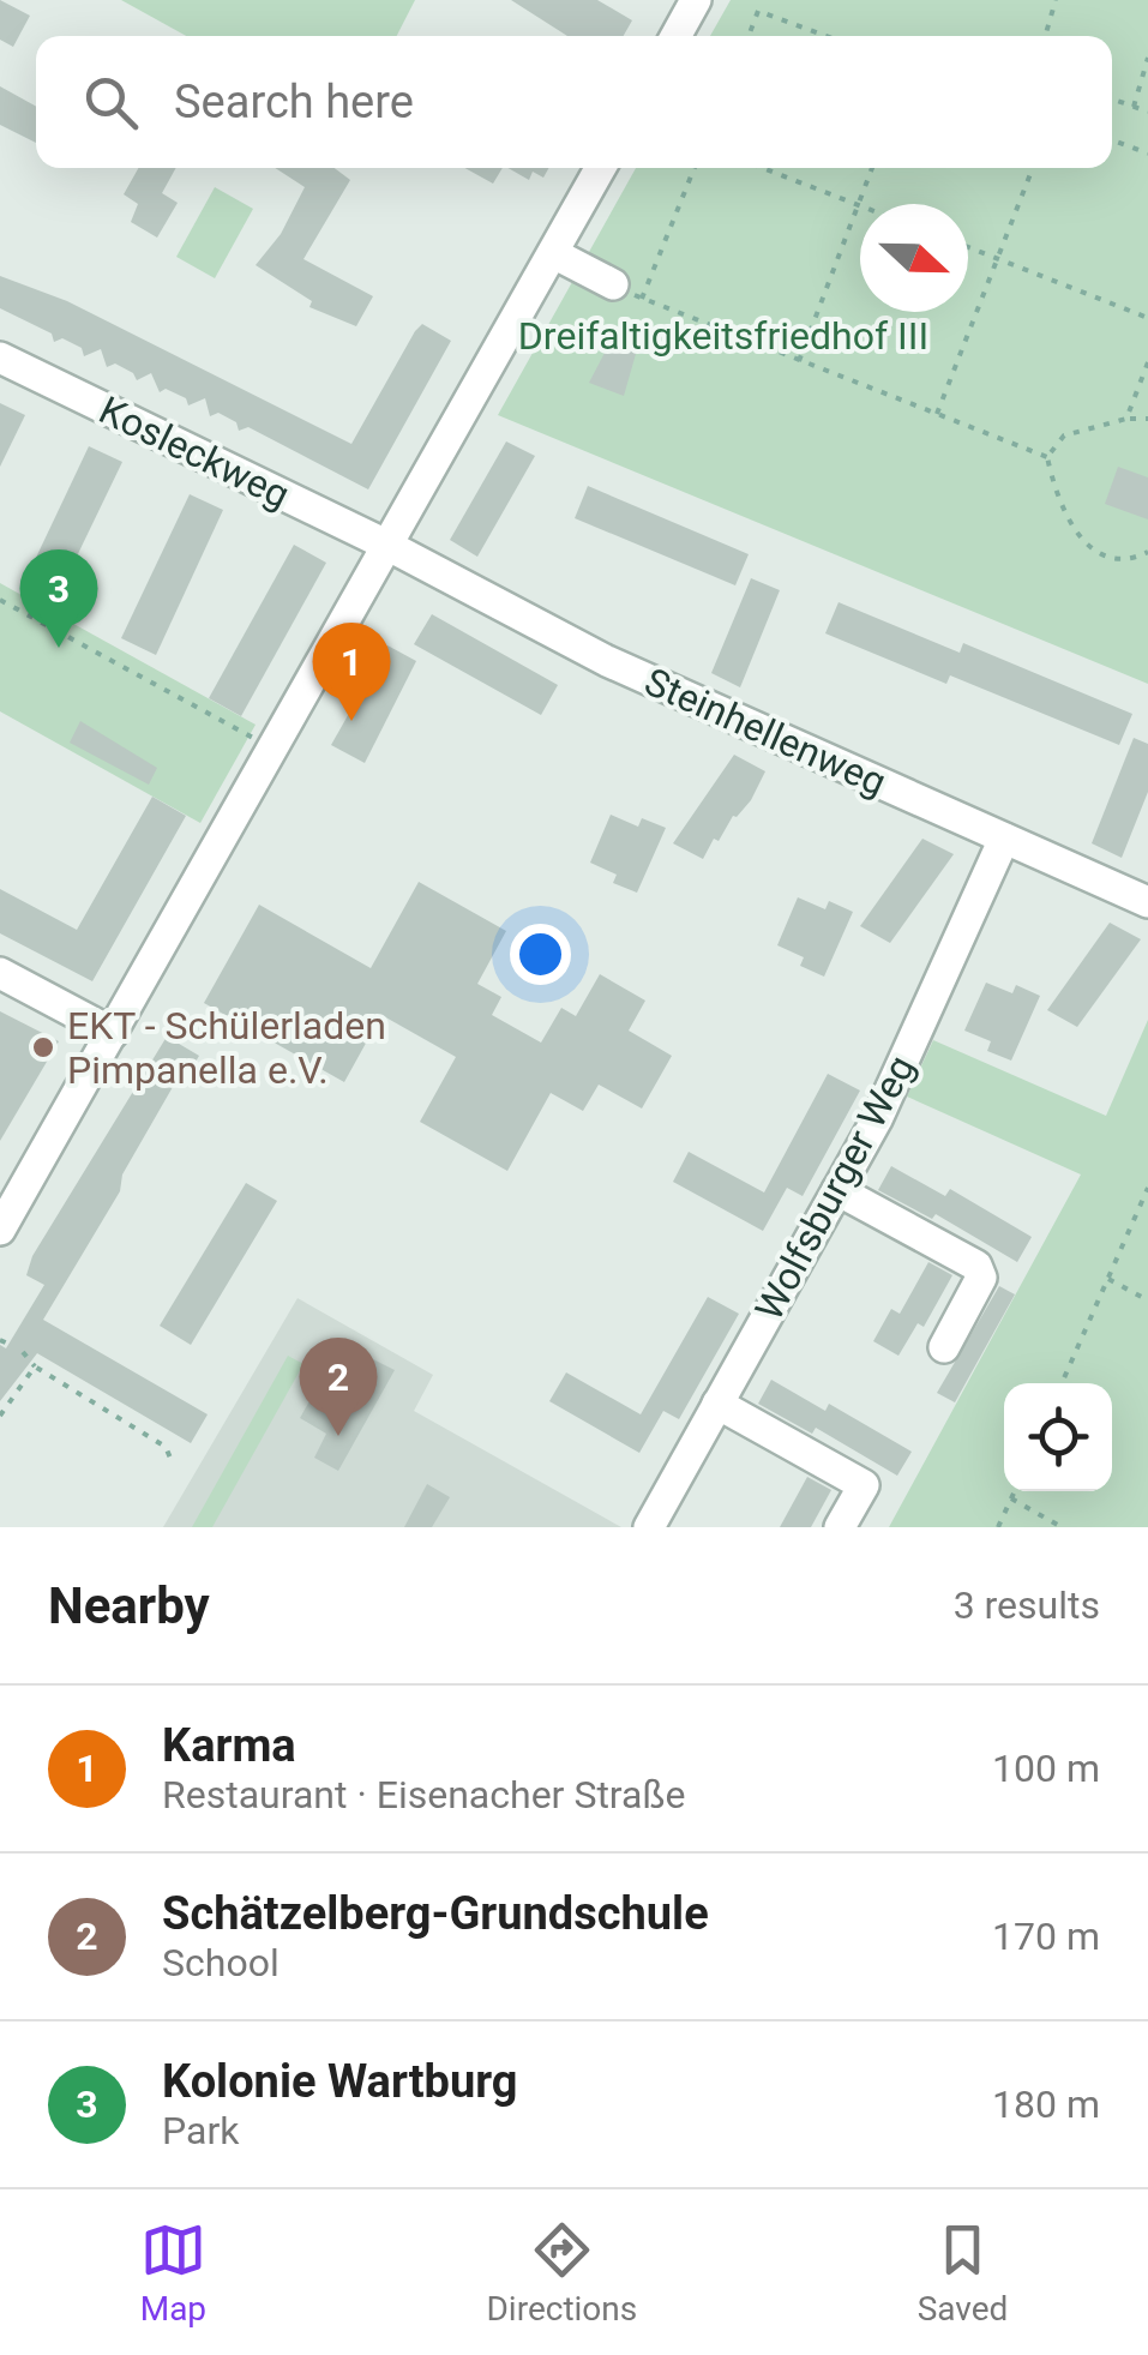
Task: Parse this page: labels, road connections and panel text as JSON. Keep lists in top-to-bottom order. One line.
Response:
{"streets":{"street":["Kosleckweg","Steinhellenweg","Wolfsburger Weg"]},"crossings":[["Kosleckweg","Steinhellenweg"],["Steinhellenweg","Wolfsburger Weg"]],"parks":["Dreifaltigkeitsfriedhof III"],"places":["EKT - Schülerladen Pimpanella e.V."],"north":"right","page":{"search":"Search here","pins":["3","1","2"],"heading":["Nearby","3 results"],"list":[{"mark":"1","name":"Karma","note":"Restaurant · Eisenacher Straße","value":"100 m"},{"mark":"2","name":"Schätzelberg-Grundschule","note":"School","value":"170 m"},{"mark":"3","name":"Kolonie Wartburg","note":"Park","value":"180 m"}],"nav":["Map","Directions","Saved"]}}
